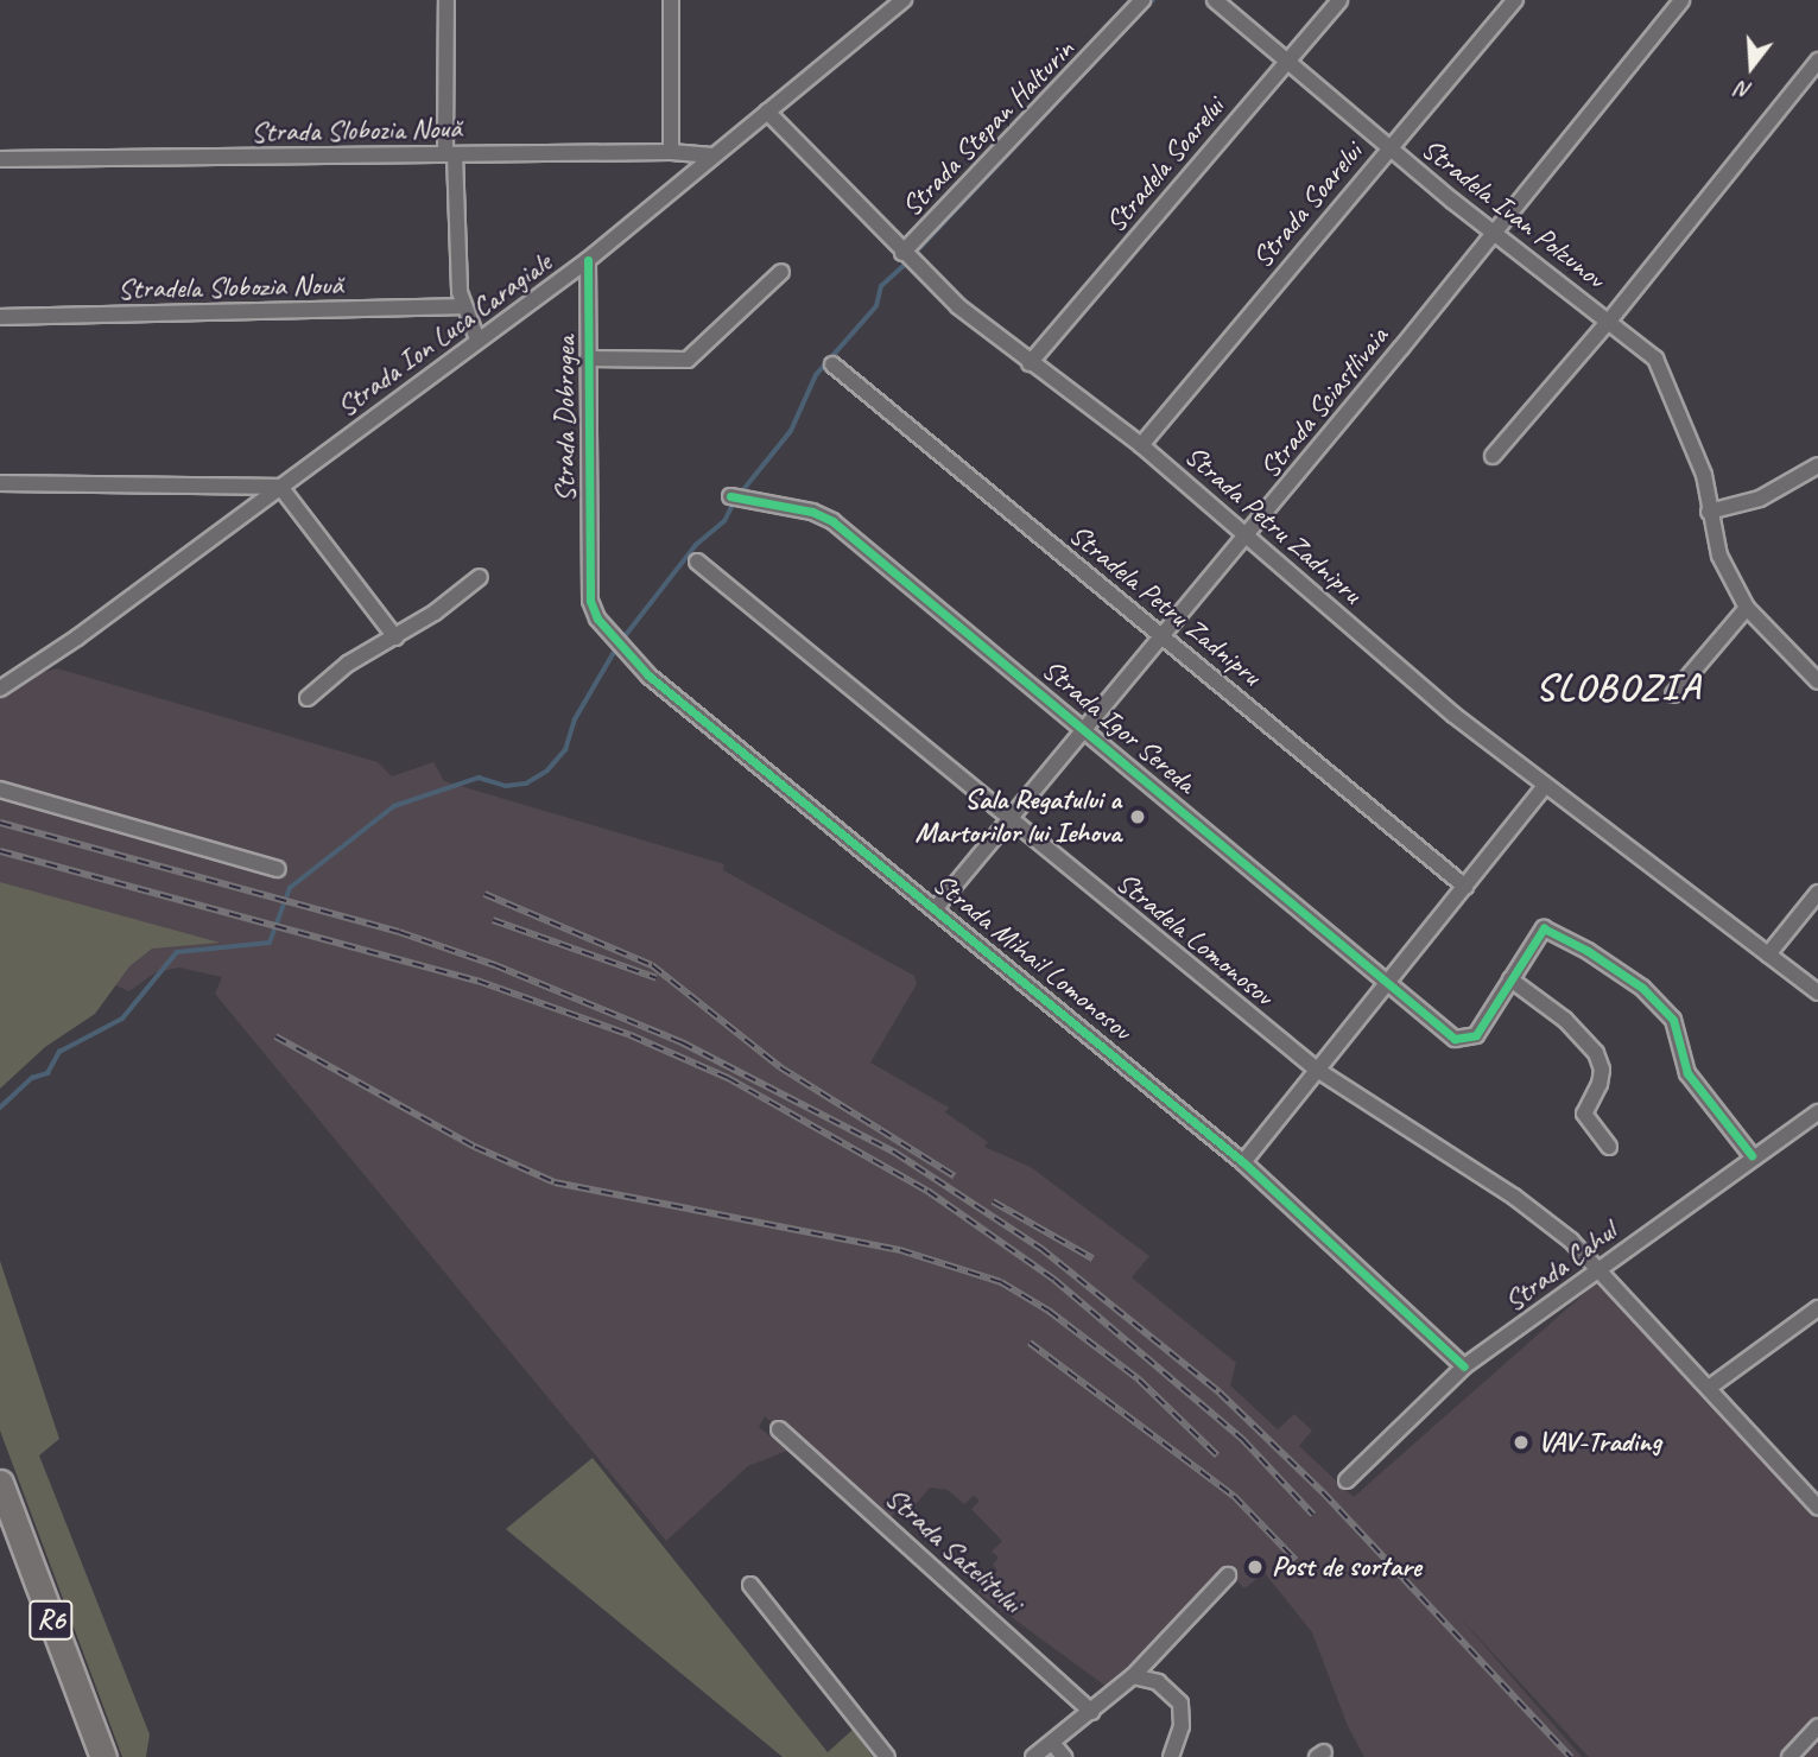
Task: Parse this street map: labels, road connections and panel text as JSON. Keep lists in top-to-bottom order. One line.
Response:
{"streets":{"highway":["R6"],"street":["Strada Stepan Halturin","Strada Slobozia Nouă","Stradela Soarelui","Strada Soarelui","Stradela Ivan Polzunov","Stradela Slobozia Nouă","Strada Ion Luca Caragiale","Strada Sciastlivaia","Strada Dobrogea","Strada Petru Zadnipru","Stradela Petru Zadnipru","Strada Igor Sereda","Stradela Lomonosov","Strada Mihail Lomonosov","Strada Cahul","Strada Satelitului"]},"crossings":[["Strada Stepan Halturin","Strada Petru Zadnipru"],["Strada Slobozia Nouă","Strada Ion Luca Caragiale"],["Stradela Soarelui","Stradela Ivan Polzunov"],["Stradela Soarelui","Strada Petru Zadnipru"],["Strada Soarelui","Stradela Ivan Polzunov"],["Strada Soarelui","Strada Petru Zadnipru"],["Stradela Ivan Polzunov","Strada Sciastlivaia"],["Strada Ion Luca Caragiale","Strada Dobrogea"],["Strada Ion Luca Caragiale","Strada Petru Zadnipru"],["Strada Sciastlivaia","Strada Petru Zadnipru"],["Strada Sciastlivaia","Stradela Petru Zadnipru"],["Strada Sciastlivaia","Strada Igor Sereda"],["Strada Sciastlivaia","Stradela Lomonosov"],["Strada Sciastlivaia","Strada Mihail Lomonosov"],["Strada Dobrogea","Strada Mihail Lomonosov"],["Stradela Lomonosov","Strada Cahul"],["Strada Mihail Lomonosov","Strada Cahul"]],"districts":["SLOBOZIA"],"places":["Sala Regatului a Martorilor lui Iehova","VAV-Trading","Post de sortare"],"north":"bottom"}
